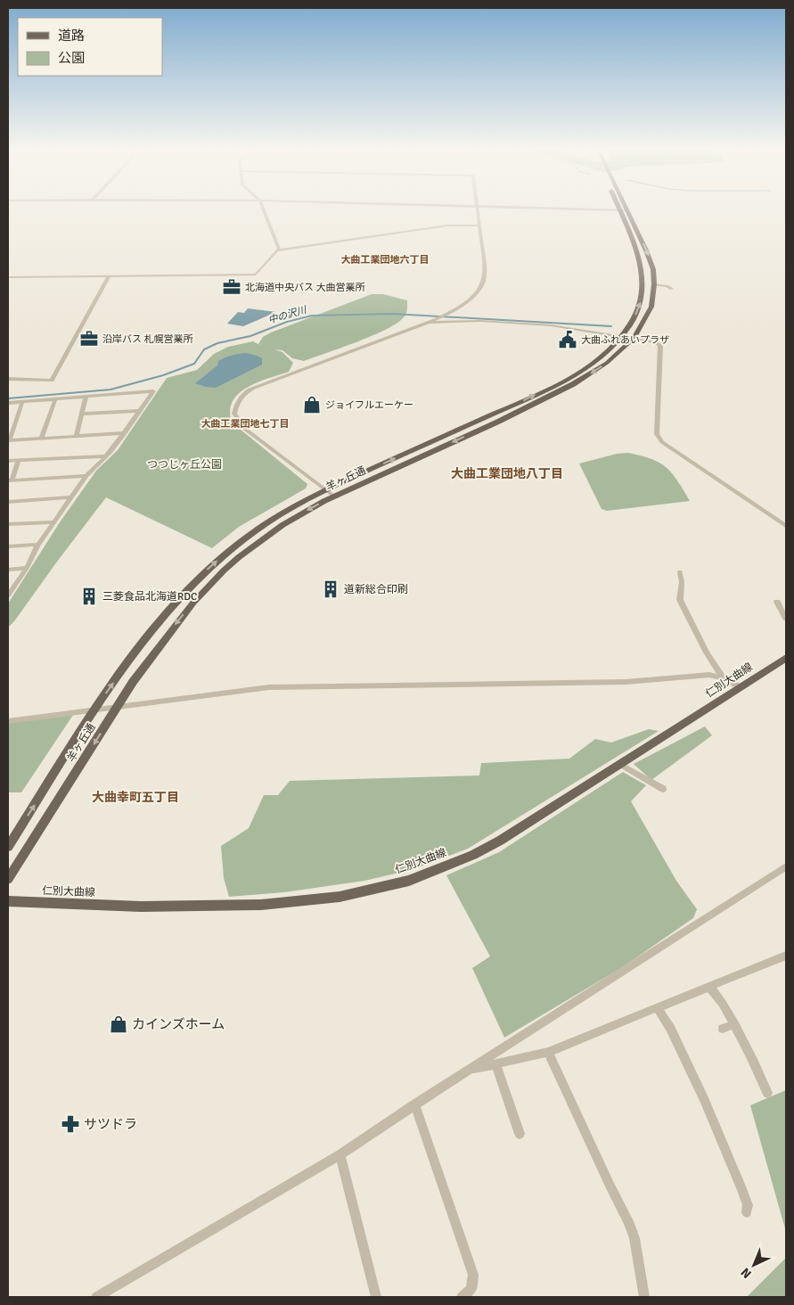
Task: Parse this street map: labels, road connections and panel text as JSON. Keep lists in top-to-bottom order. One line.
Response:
{"streets":{"main road":["羊ヶ丘通","仁別大曲線"]},"districts":["大曲工業団地六丁目","大曲工業団地七丁目","大曲工業団地八丁目","大曲幸町五丁目"],"water":["中の沢川"],"parks":["つつじヶ丘公園"],"places":{"office":["北海道中央バス 大曲営業所","沿岸バス 札幌営業所"],"public building":["大曲ふれあいプラザ"],"shop":["ジョイフルエーケー","カインズホーム"],"building":["道新総合印刷","三菱食品北海道RDC"],"pharmacy":["サツドラ"]},"legend":["道路","公園"],"north":"bottom left"}
